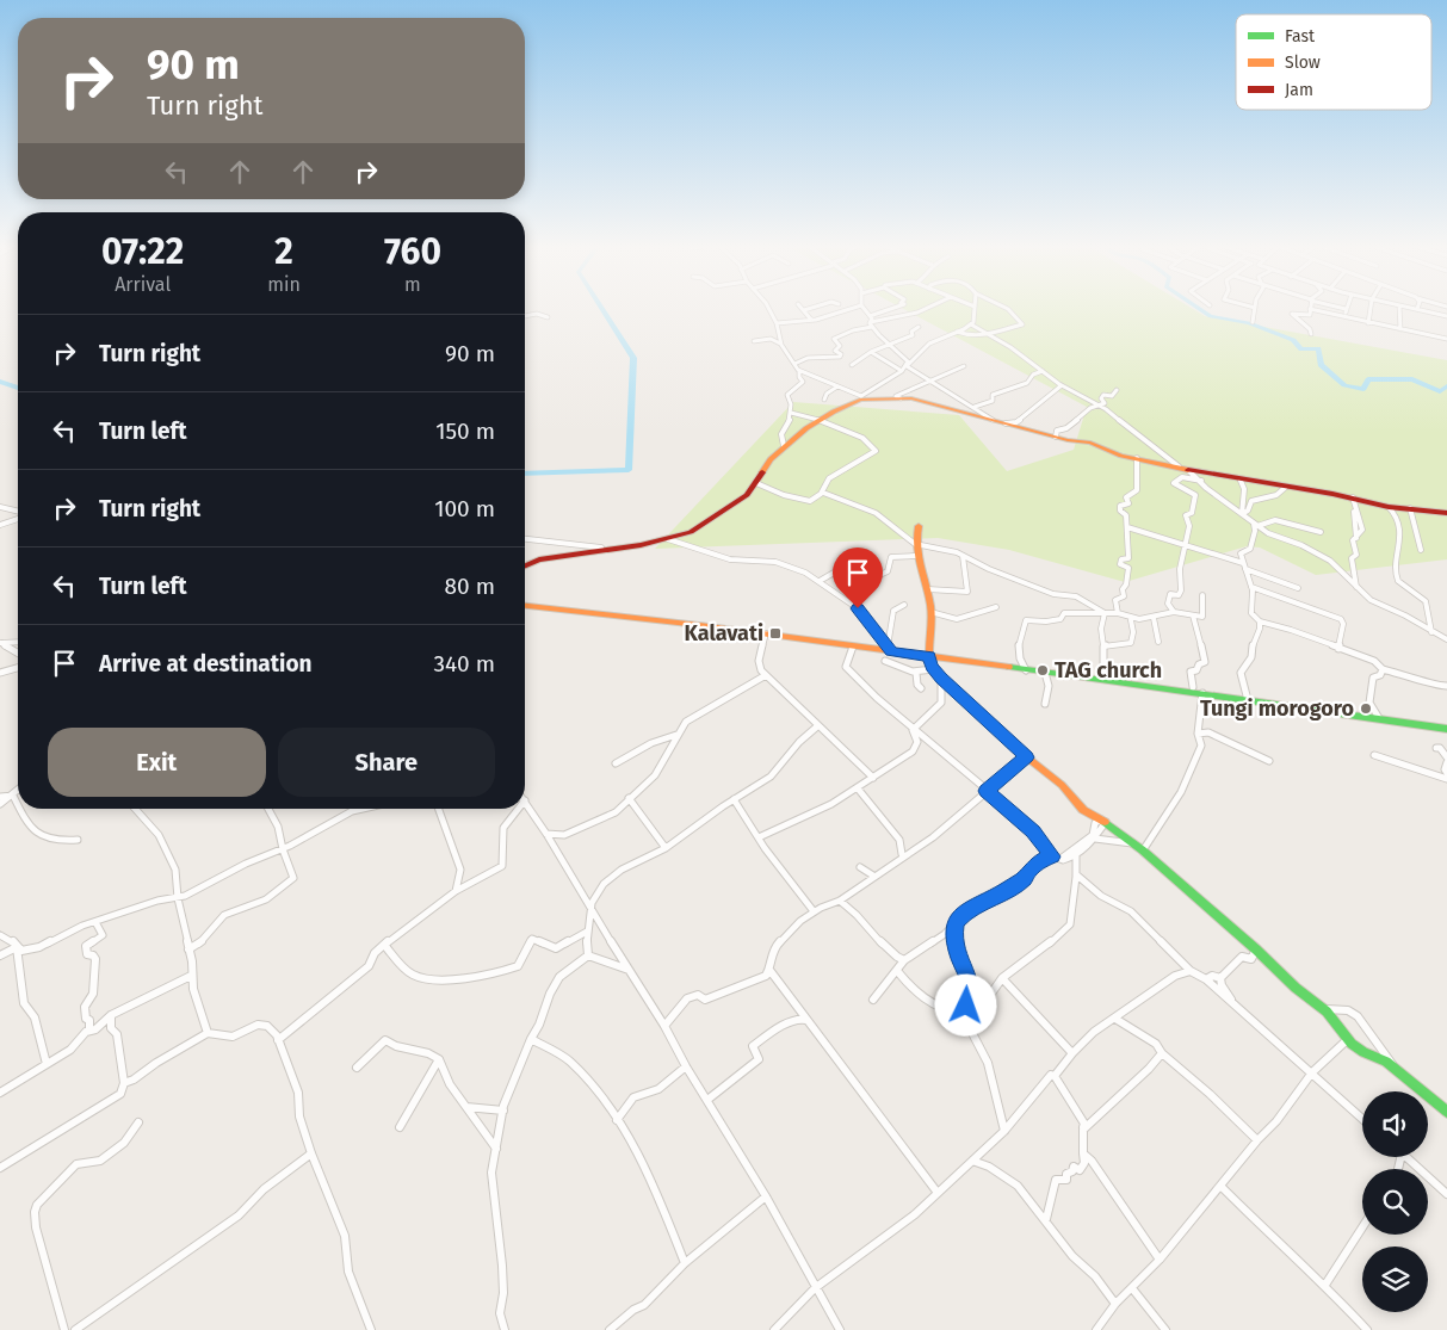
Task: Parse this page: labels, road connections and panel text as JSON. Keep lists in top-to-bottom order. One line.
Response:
{"places":{"transit":["Kalavati"],"other":["TAG church","Tungi morogoro"]},"legend":["Fast","Slow","Jam"],"page":{"turn":["90 m","Turn right"],"eta":["07:22","Arrival","2","min","760","m"],"list":[{"name":"Turn right","value":"90 m"},{"name":"Turn left","value":"150 m"},{"name":"Turn right","value":"100 m"},{"name":"Turn left","value":"80 m"},{"name":"Arrive at destination","value":"340 m"}],"buttons":["Exit","Share"]}}
